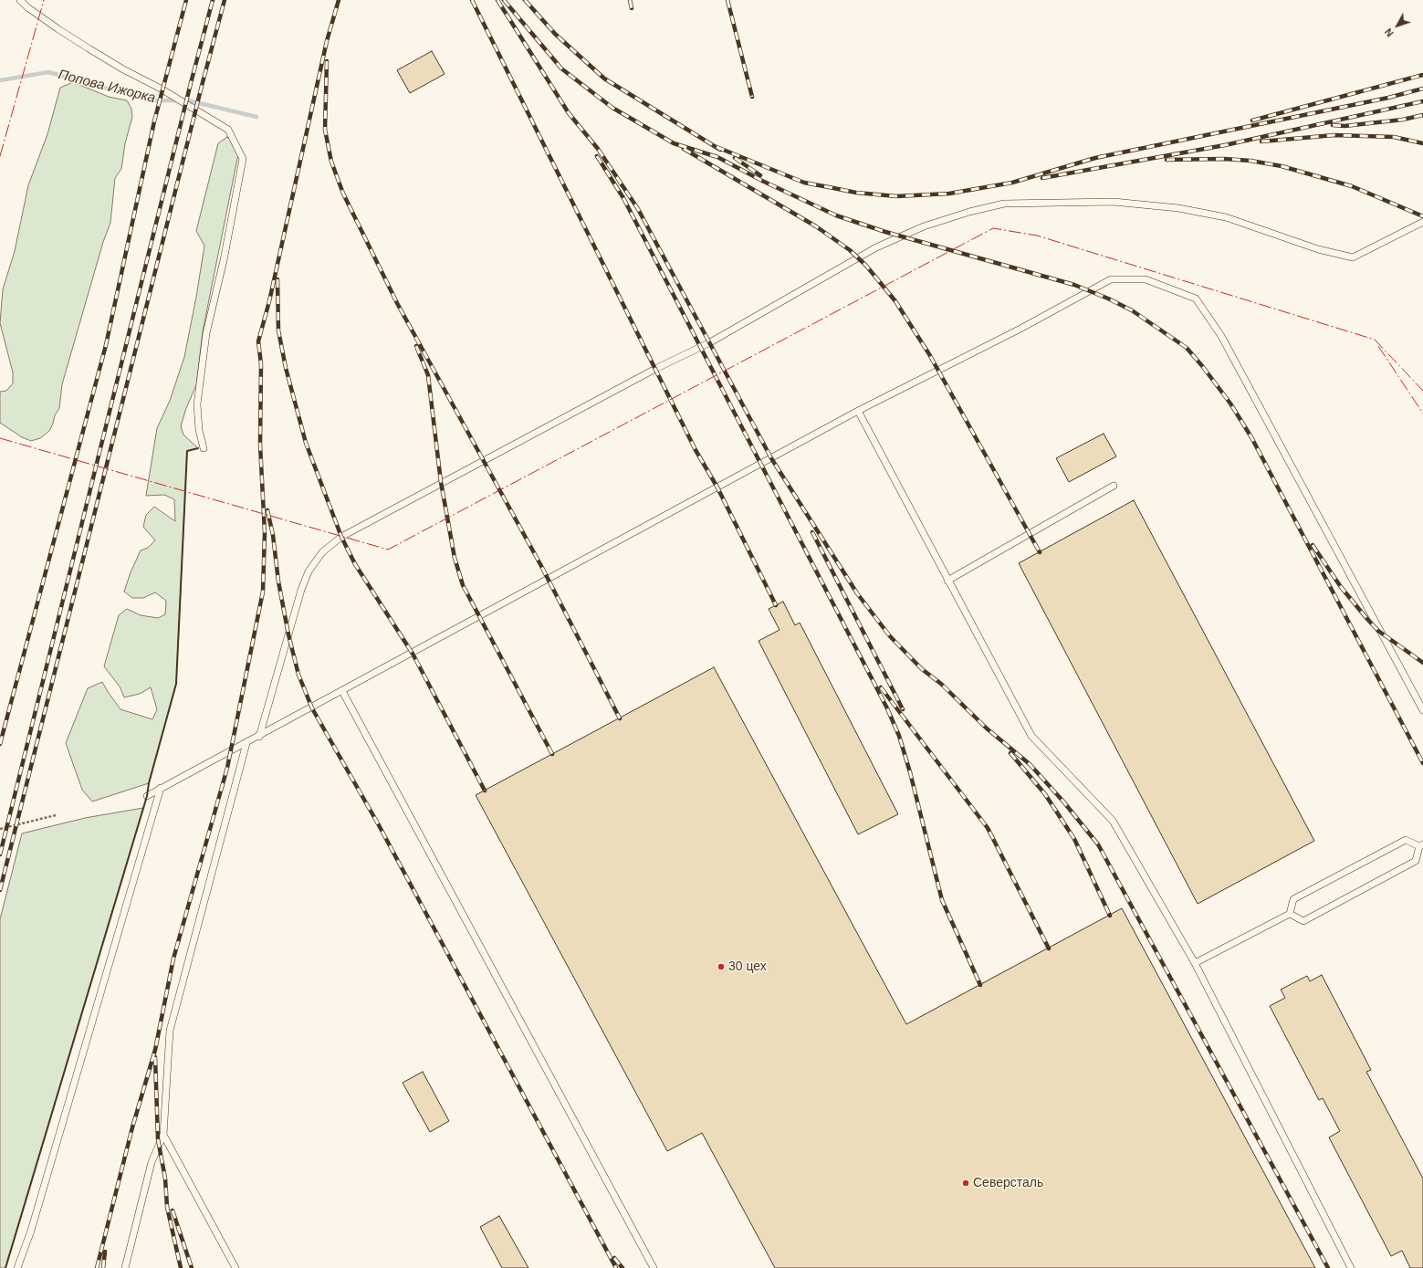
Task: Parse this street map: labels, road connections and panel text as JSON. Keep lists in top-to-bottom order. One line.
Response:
{"water":["Попова Ижорка"],"places":["30 цех","Северсталь"],"north":"bottom left"}
